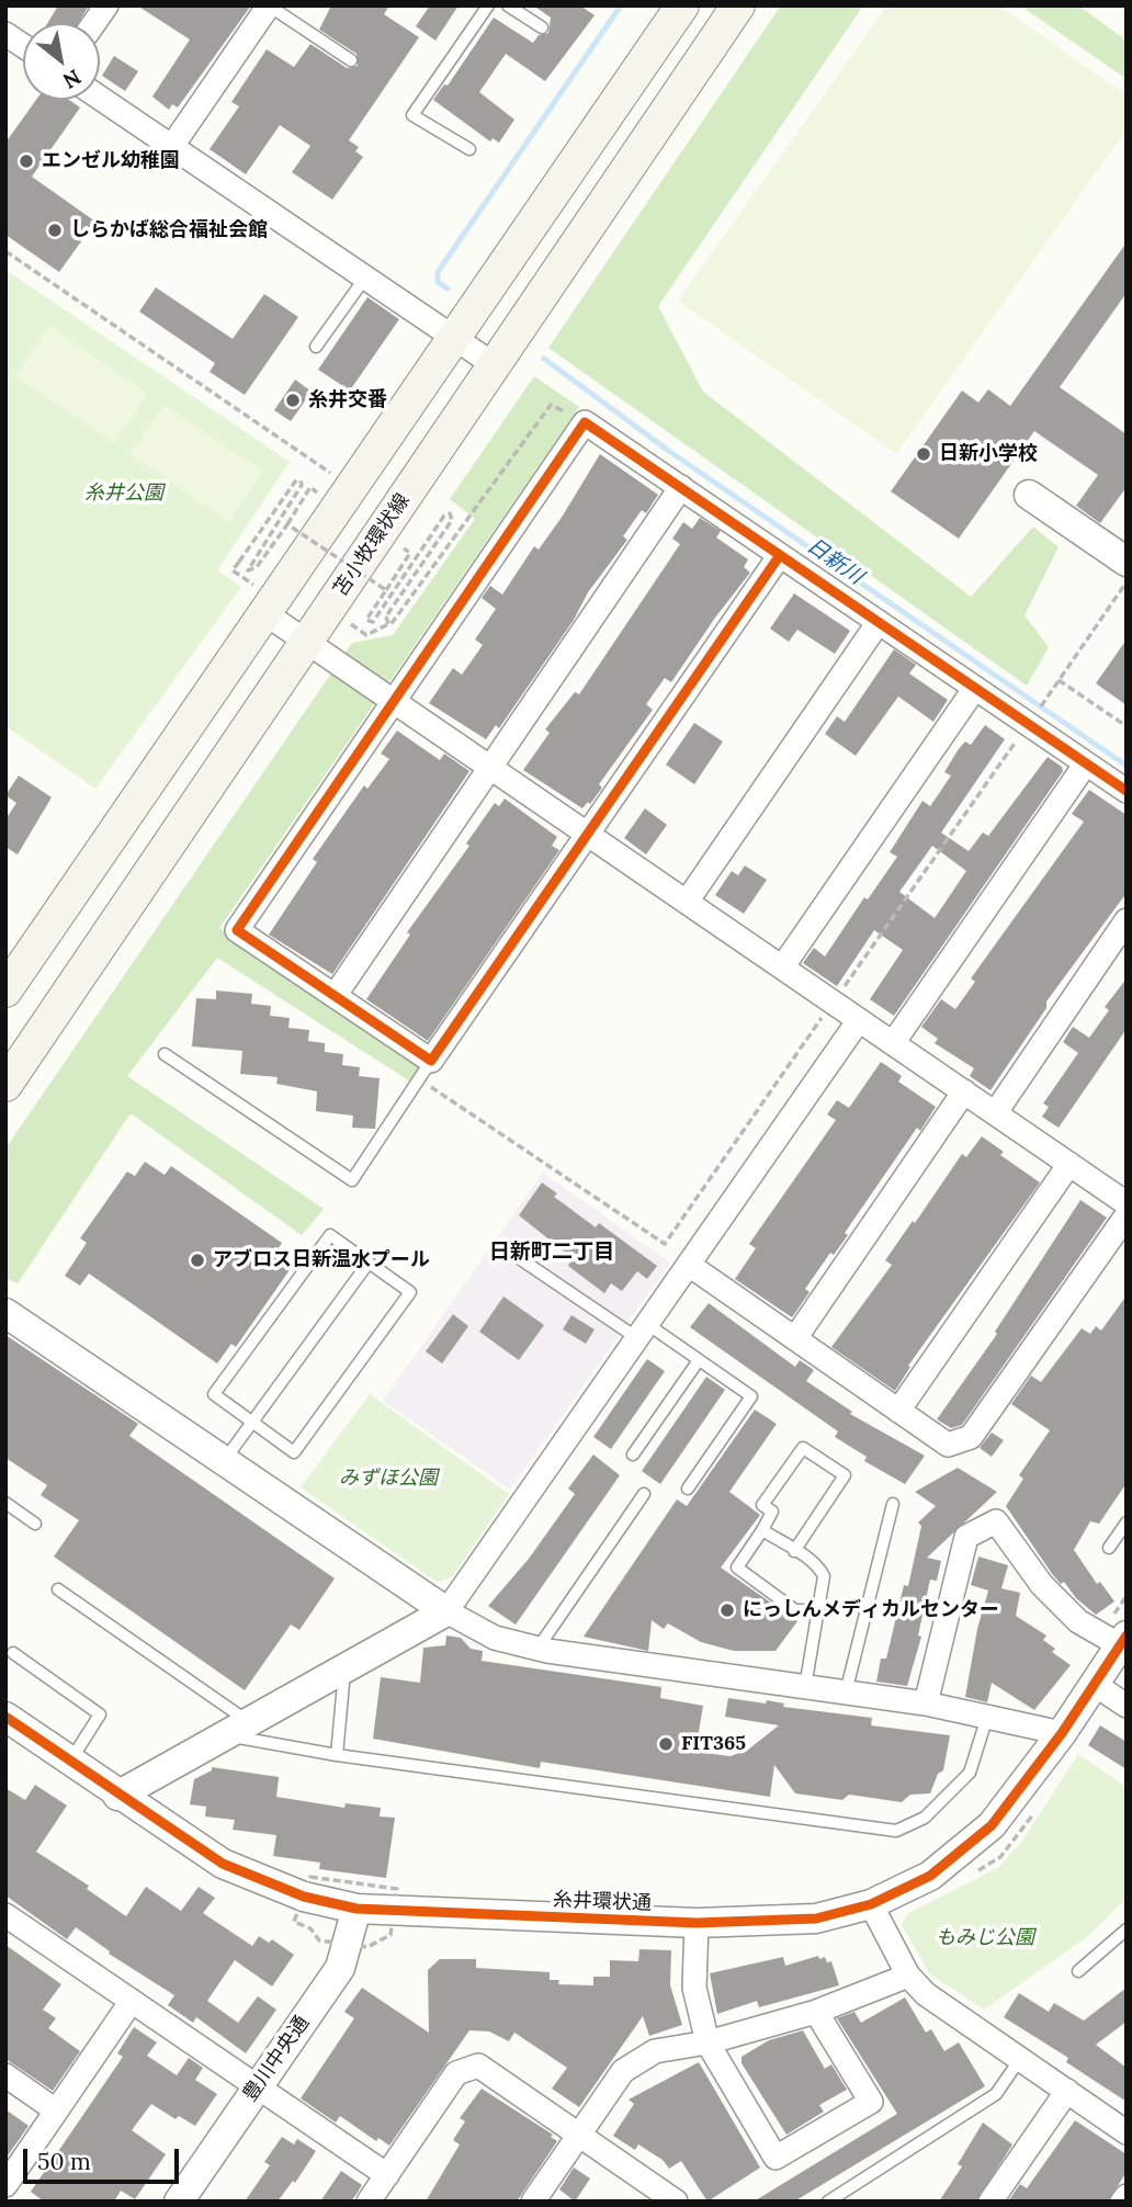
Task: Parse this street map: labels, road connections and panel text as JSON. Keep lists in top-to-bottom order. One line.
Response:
{"streets":{"main road":["苫小牧環状線"],"street":["糸井環状通","豊川中央通"]},"crossings":[["糸井環状通","豊川中央通"]],"districts":["日新町二丁目"],"water":["日新川"],"parks":["糸井公園","みずほ公園","もみじ公園"],"places":["エンゼル幼稚園","しらかば総合福祉会館","糸井交番","日新小学校","アブロス日新温水プール","にっしんメディカルセンター","FIT365"],"scale_bar":"50 m","north":"bottom right"}
